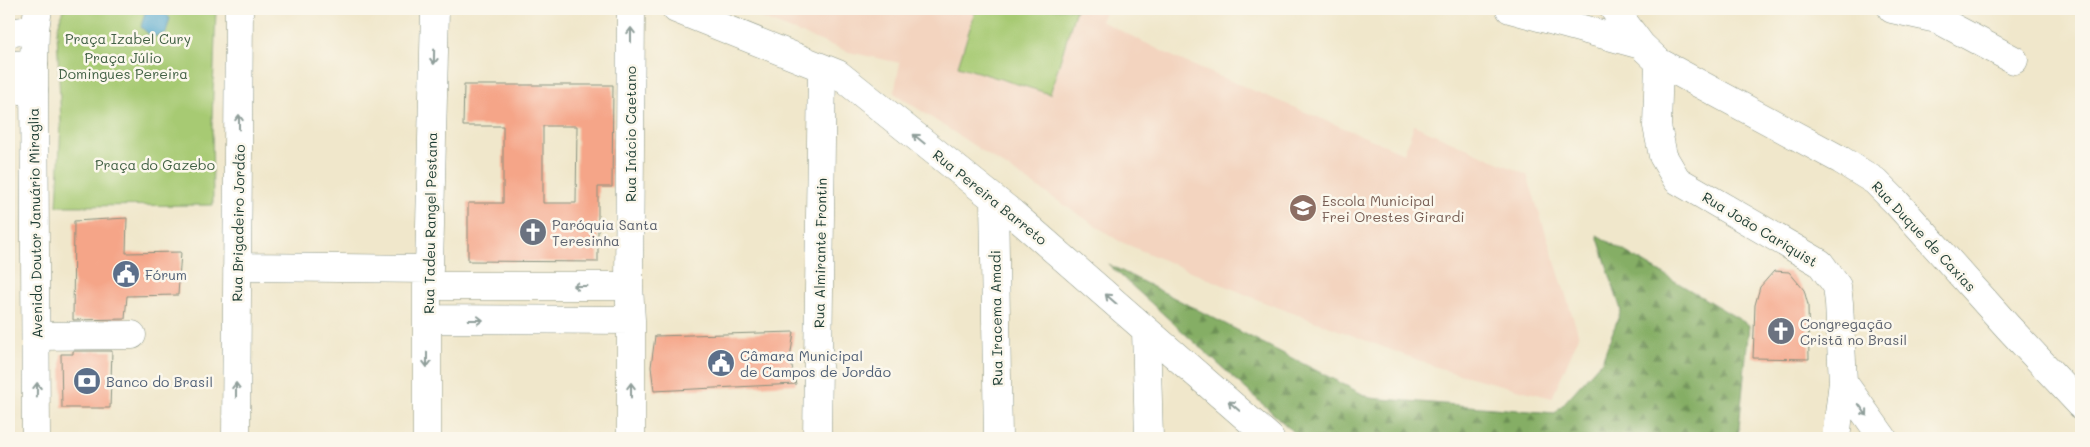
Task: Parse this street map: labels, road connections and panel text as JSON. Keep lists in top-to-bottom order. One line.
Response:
{"streets":{"street":["Rua Inácio Caetano","Rua Pereira Barreto","Avenida Doutor Januário Miraglia","Rua Brigadeiro Jordão","Rua Tadeu Rangel Pestana","Rua João Cariquist","Rua Duque de Caxias","Rua Almirante Frontin","Rua Iracema Amadi"]},"crossings":[["Rua Pereira Barreto","Rua Almirante Frontin"],["Rua Pereira Barreto","Rua Iracema Amadi"],["Rua João Cariquist","Rua Duque de Caxias"]],"one_way":["Rua Inácio Caetano","Rua Pereira Barreto","Rua Brigadeiro Jordão","Rua Tadeu Rangel Pestana"],"parks":["Praça Izabel Cury","Praça Júlio Domingues Pereira","Praça do Gazebo"],"places":{"school or university":["Escola Municipal Frei Orestes Girardi"],"church":["Paróquia Santa Teresinha","Congregação Cristã no Brasil"],"public building":["Fórum","Câmara Municipal de Campos de Jordão"],"bank":["Banco do Brasil"]}}
